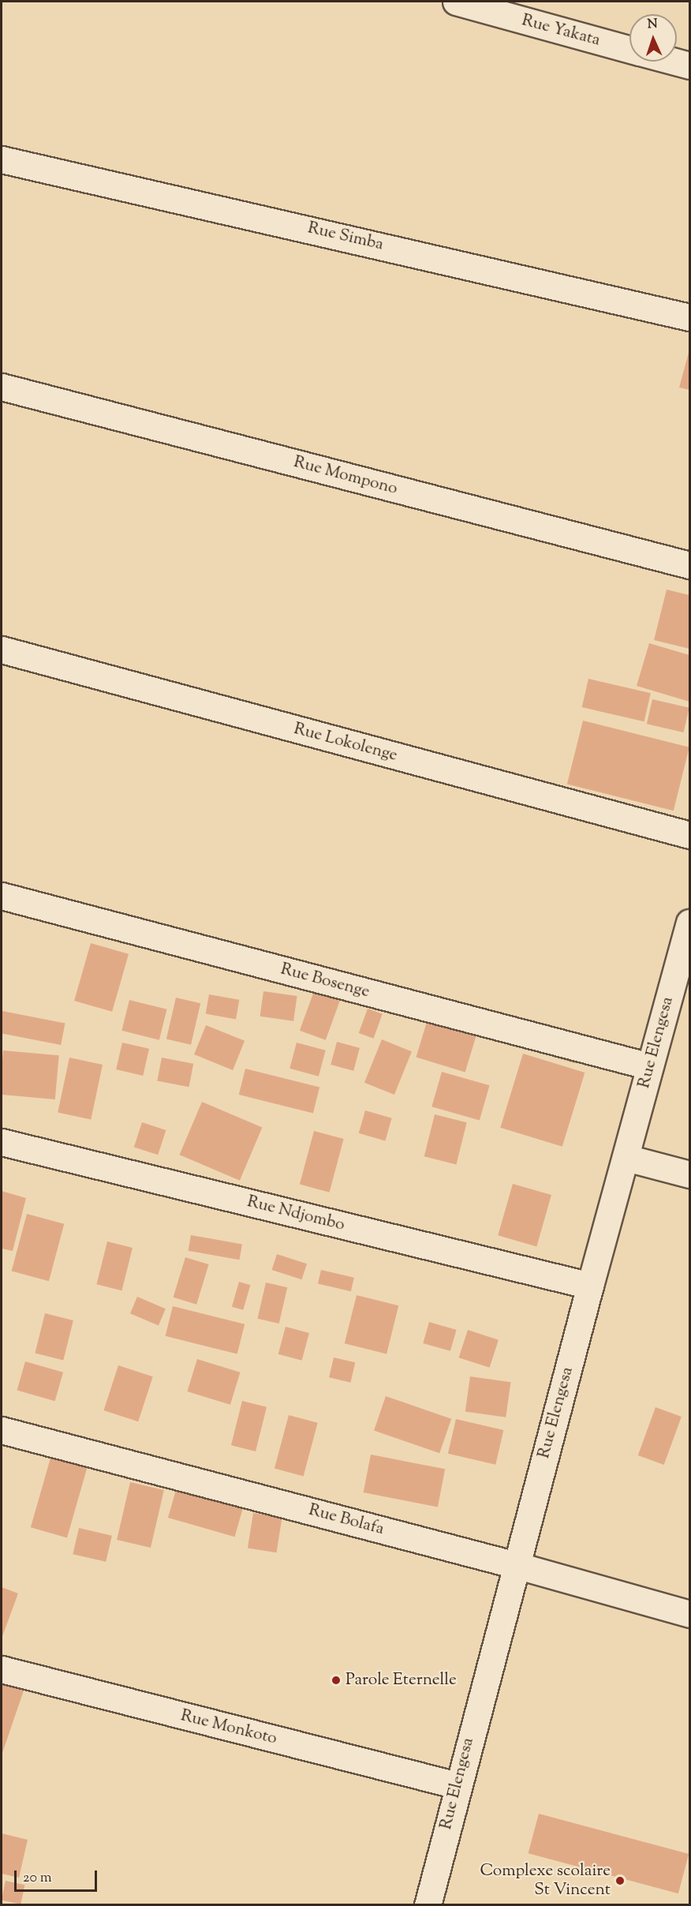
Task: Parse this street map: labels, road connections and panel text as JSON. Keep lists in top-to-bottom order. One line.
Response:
{"streets":{"street":["Rue Yakata","Rue Simba","Rue Mompono","Rue Lokolenge","Rue Bosenge","Rue Elengesa","Rue Ndjombo","Rue Bolafa","Rue Monkoto"]},"crossings":[["Rue Bosenge","Rue Elengesa"],["Rue Elengesa","Rue Ndjombo"],["Rue Elengesa","Rue Bolafa"],["Rue Elengesa","Rue Monkoto"]],"places":["Parole Eternelle","Complexe scolaire St Vincent"],"scale_bar":"20 m","north":"top"}
